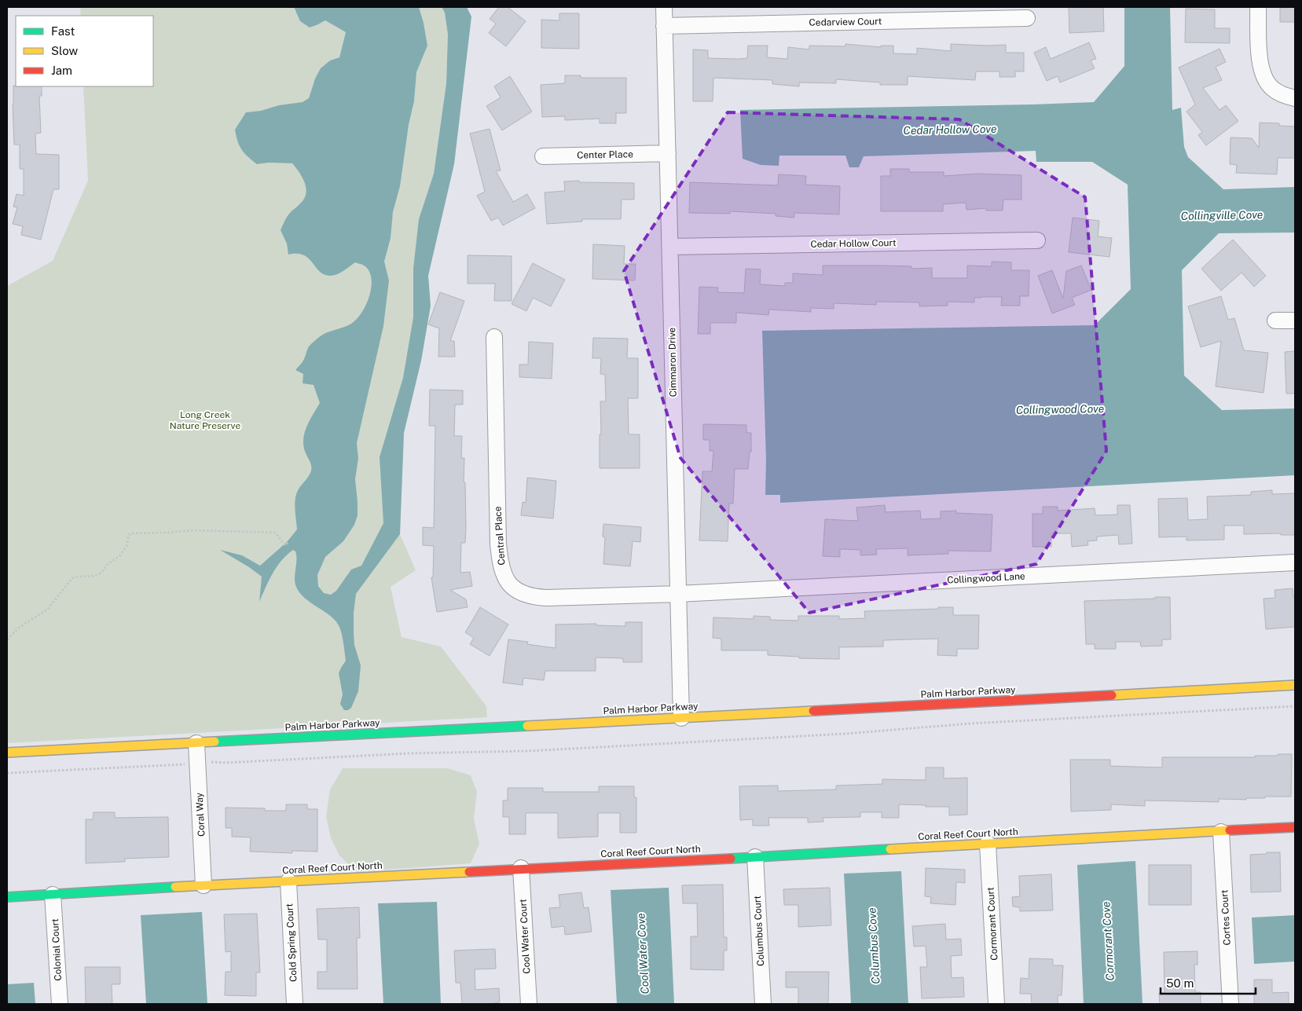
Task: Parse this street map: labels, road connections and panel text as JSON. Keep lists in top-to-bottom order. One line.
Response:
{"streets":{"street":["Cedarview Court","Center Place","Cedar Hollow Court","Cimmaron Drive","Central Place","Collingwood Lane","Palm Harbor Parkway","Coral Way","Coral Reef Court North","Cortes Court","Cormorant Court","Columbus Court","Cool Water Court","Cold Spring Court","Colonial Court"]},"crossings":[["Cedarview Court","Cimmaron Drive"],["Center Place","Cimmaron Drive"],["Cedar Hollow Court","Cimmaron Drive"],["Cimmaron Drive","Central Place"],["Cimmaron Drive","Collingwood Lane"],["Cimmaron Drive","Palm Harbor Parkway"],["Central Place","Collingwood Lane"],["Palm Harbor Parkway","Coral Way"],["Coral Way","Coral Reef Court North"],["Coral Reef Court North","Cortes Court"],["Coral Reef Court North","Cormorant Court"],["Coral Reef Court North","Columbus Court"],["Coral Reef Court North","Cool Water Court"],["Coral Reef Court North","Cold Spring Court"],["Coral Reef Court North","Colonial Court"]],"water":["Cedar Hollow Cove","Collingville Cove","Collingwood Cove","Cormorant Cove","Columbus Cove","Cool Water Cove"],"parks":["Long Creek Nature Preserve"],"legend":["Fast","Slow","Jam"],"scale_bar":"50 m"}
